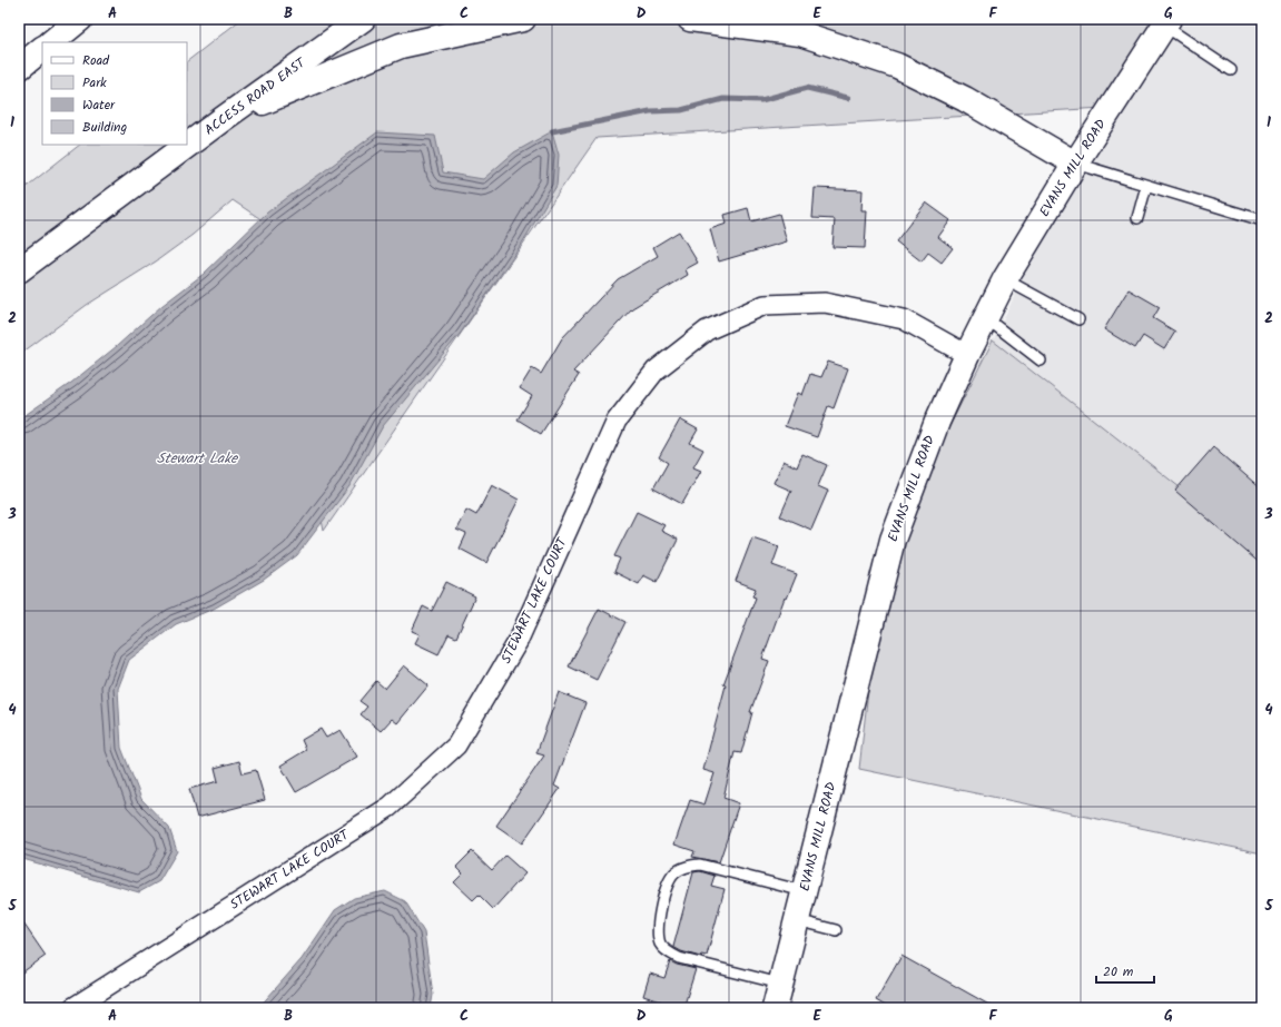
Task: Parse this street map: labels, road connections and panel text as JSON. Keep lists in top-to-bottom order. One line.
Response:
{"streets":{"main road":["ACCESS ROAD EAST","EVANS MILL ROAD"],"street":["STEWART LAKE COURT"]},"crossings":[["EVANS MILL ROAD","STEWART LAKE COURT"]],"water":["Stewart Lake"],"legend":["Road","Park","Water","Building"],"scale_bar":"20 m","grid":{"columns":["A","B","C","D","E","F","G"],"rows":["1","2","3","4","5"]}}
